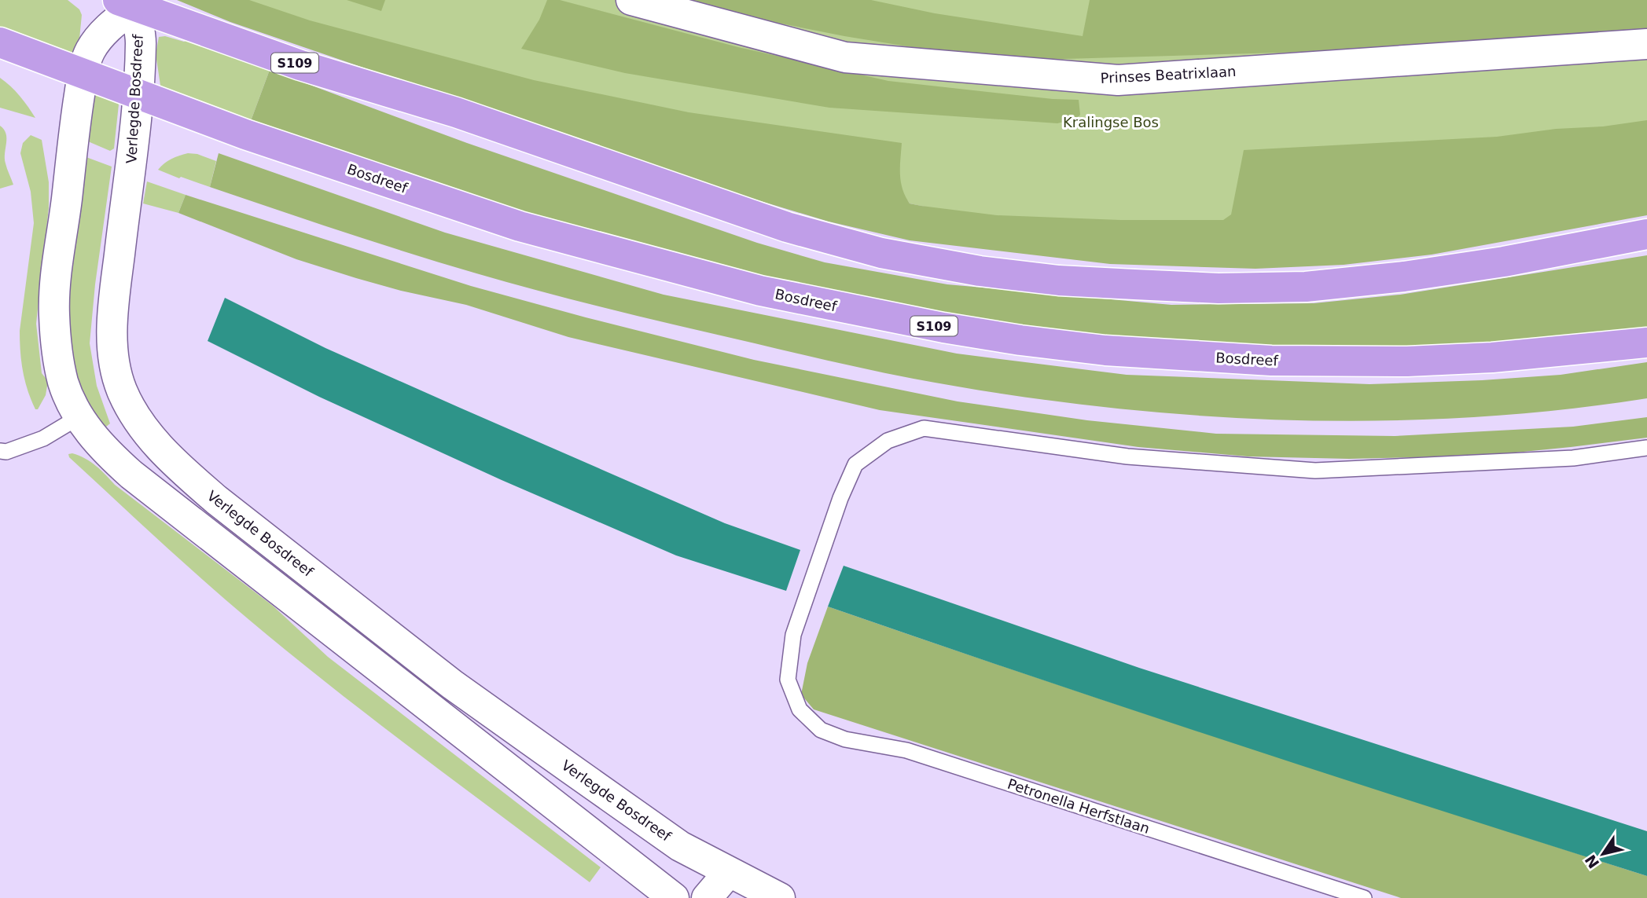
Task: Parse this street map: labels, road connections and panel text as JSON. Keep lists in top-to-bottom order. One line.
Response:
{"streets":{"highway":["S109","Bosdreef"],"street":["Prinses Beatrixlaan","Verlegde Bosdreef"],"lane":["Petronella Herfstlaan"]},"crossings":[["S109","Verlegde Bosdreef"],["Verlegde Bosdreef","Bosdreef"]],"parks":["Kralingse Bos"],"north":"bottom left"}
